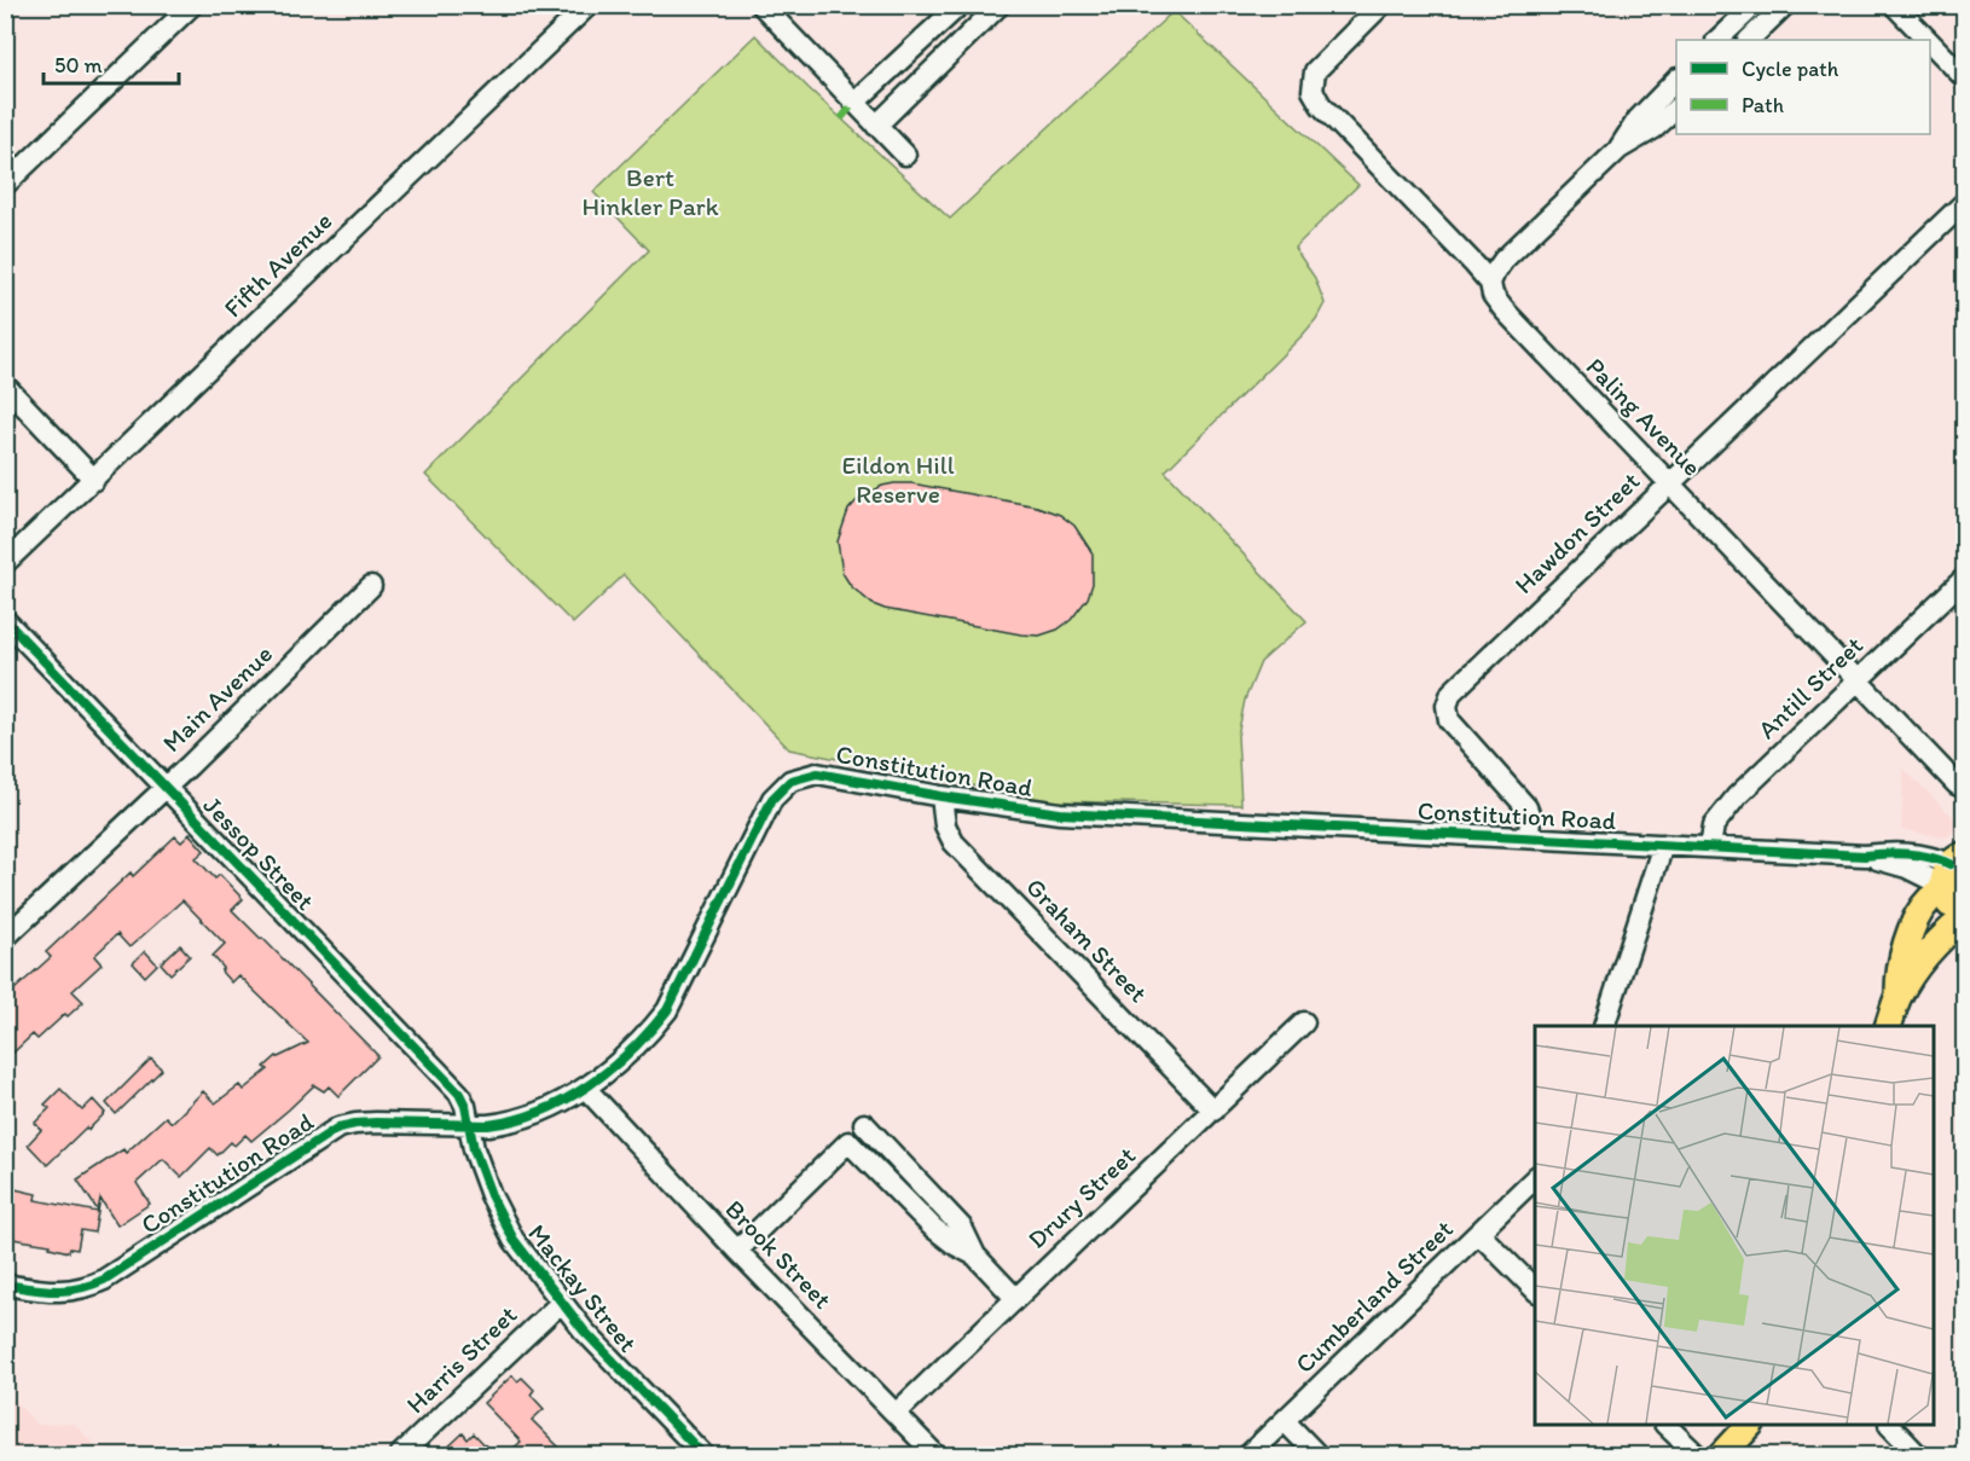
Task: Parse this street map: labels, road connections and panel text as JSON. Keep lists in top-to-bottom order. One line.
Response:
{"streets":{"street":["Fifth Avenue","Paling Avenue","Hawdon Street","Antill Street","Main Avenue","Constitution Road","Jessop Street","Graham Street","Drury Street","Brook Street","Mackay Street","Cumberland Street","Harris Street"]},"crossings":[["Paling Avenue","Hawdon Street"],["Paling Avenue","Antill Street"],["Hawdon Street","Constitution Road"],["Antill Street","Constitution Road"],["Main Avenue","Jessop Street"],["Constitution Road","Jessop Street"],["Constitution Road","Graham Street"],["Constitution Road","Brook Street"],["Constitution Road","Mackay Street"],["Jessop Street","Mackay Street"],["Graham Street","Drury Street"],["Drury Street","Brook Street"],["Mackay Street","Harris Street"]],"parks":["Bert Hinkler Park","Eildon Hill Reserve"],"legend":["Cycle path","Path"],"scale_bar":"50 m"}
